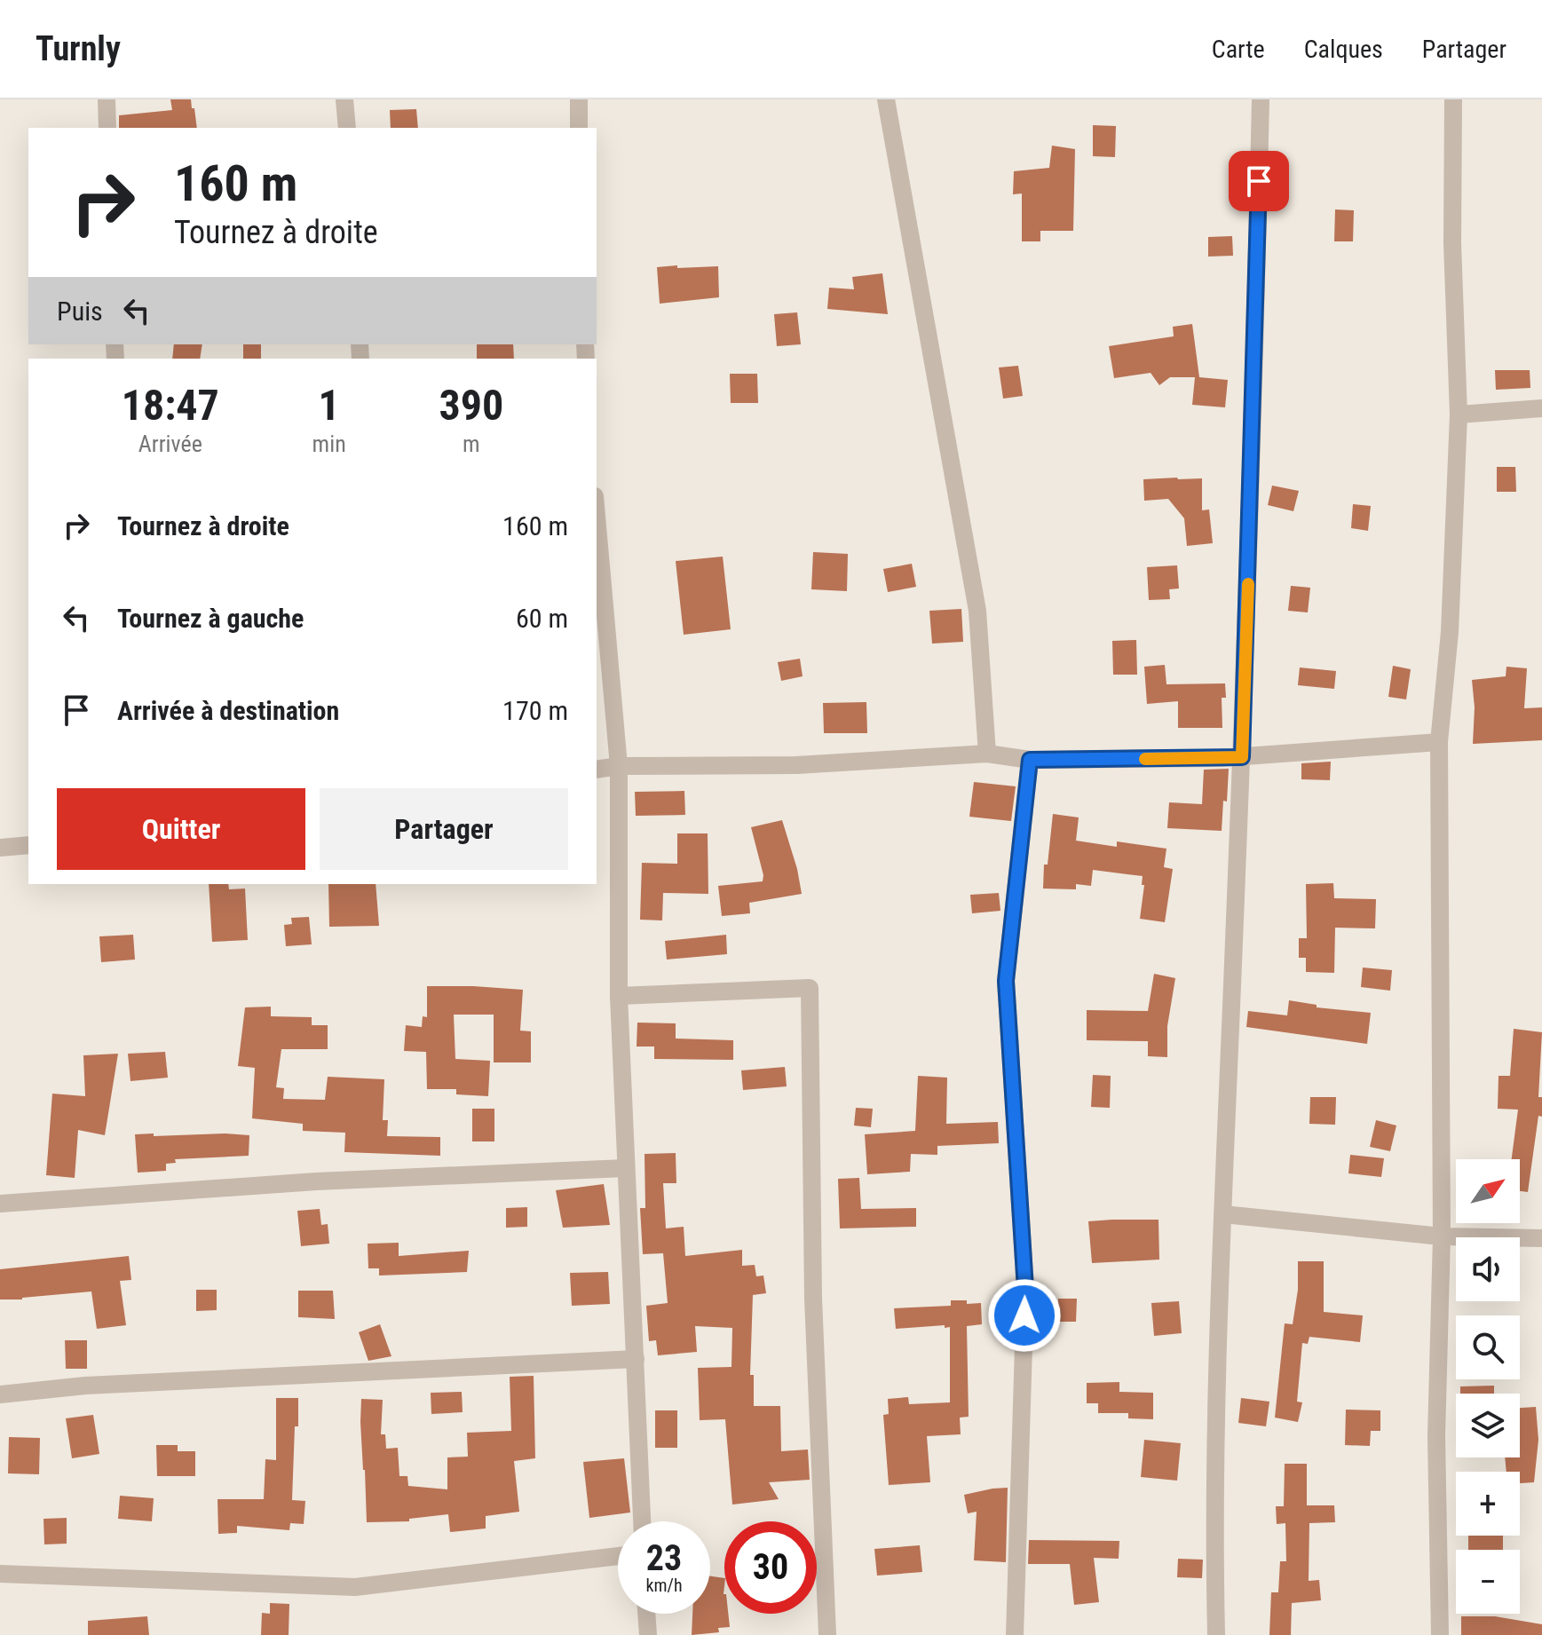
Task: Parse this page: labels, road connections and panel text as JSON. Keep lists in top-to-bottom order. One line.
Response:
{"north":"top right","page":{"header":"Turnly","nav":["Carte","Calques","Partager"],"turn":["160 m","Tournez à droite"],"then":"Puis","eta":["18:47","Arrivée","1","min","390","m"],"list":[{"name":"Tournez à droite","value":"160 m"},{"name":"Tournez à gauche","value":"60 m"},{"name":"Arrivée à destination","value":"170 m"}],"buttons":["Quitter","Partager"],"map_buttons":["+","−"],"speed":"23 km/h","limit":"30"}}
